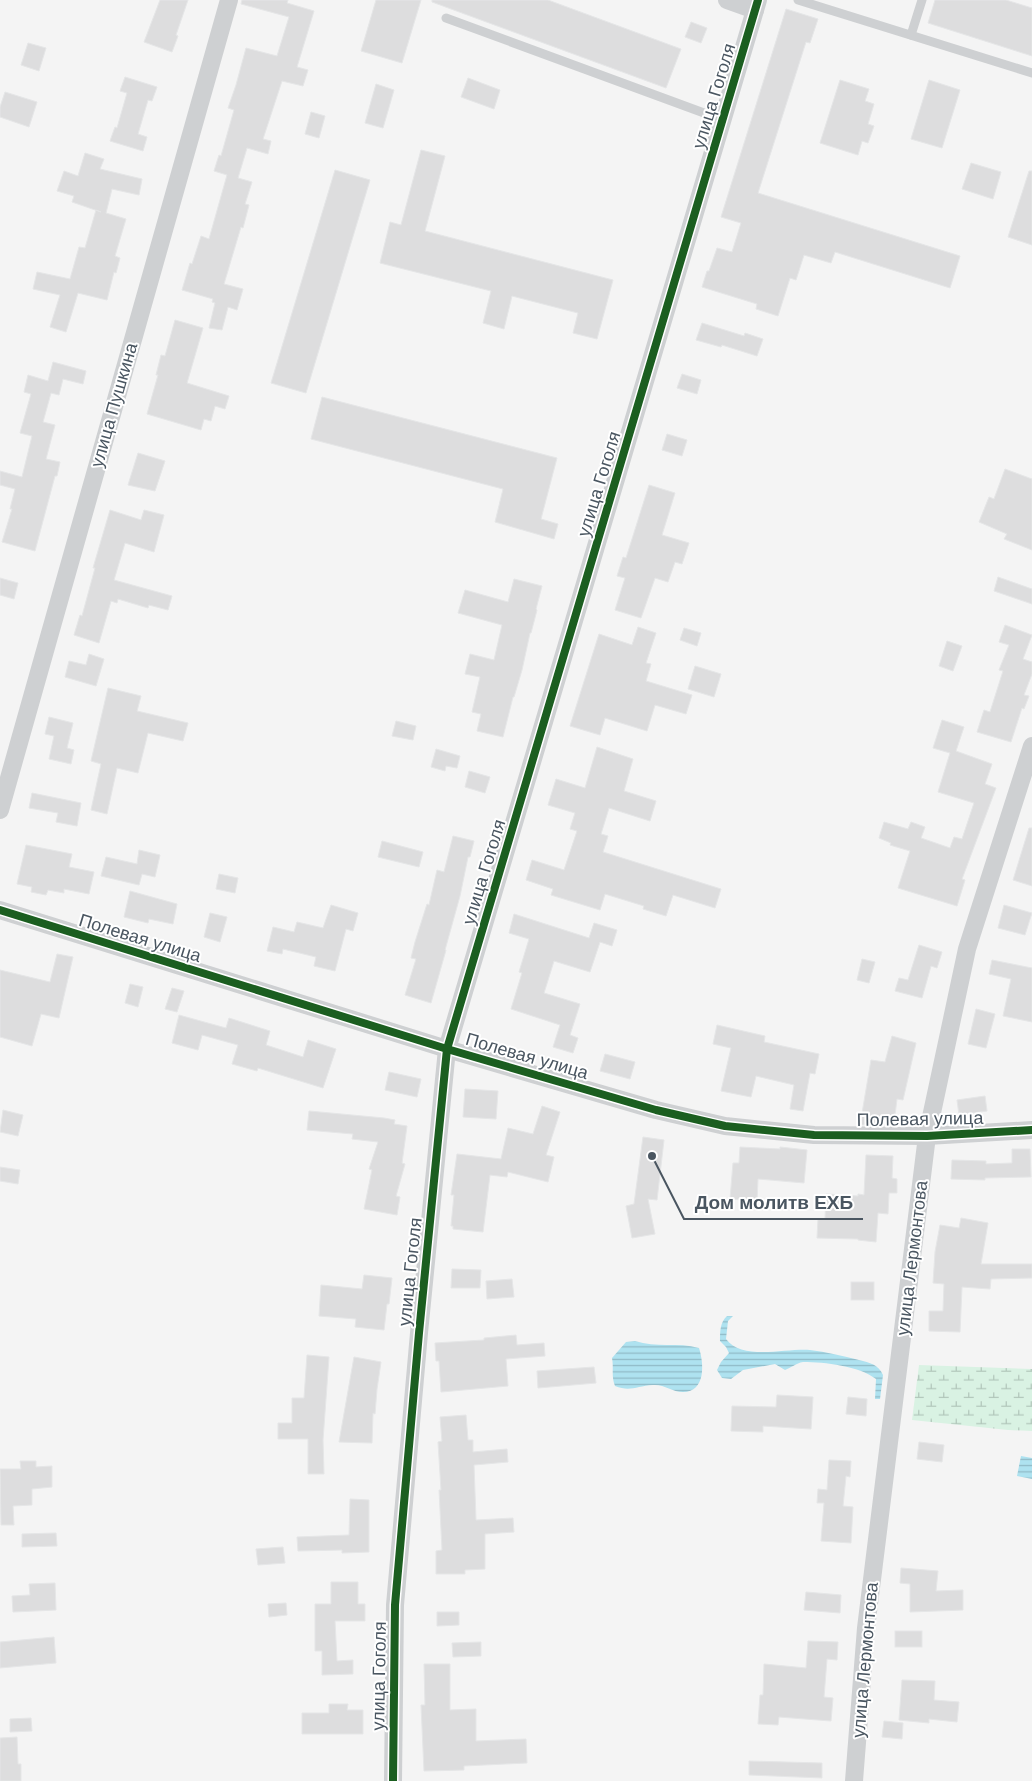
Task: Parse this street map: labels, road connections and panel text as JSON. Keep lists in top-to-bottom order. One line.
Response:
{"streets":{"street":["улица Гоголя","улица Пушкина","Полевая улица","улица Лермонтова"]},"crossings":[["улица Гоголя","Полевая улица"],["Полевая улица","улица Лермонтова"]],"places":["Дом молитв ЕХБ"]}
